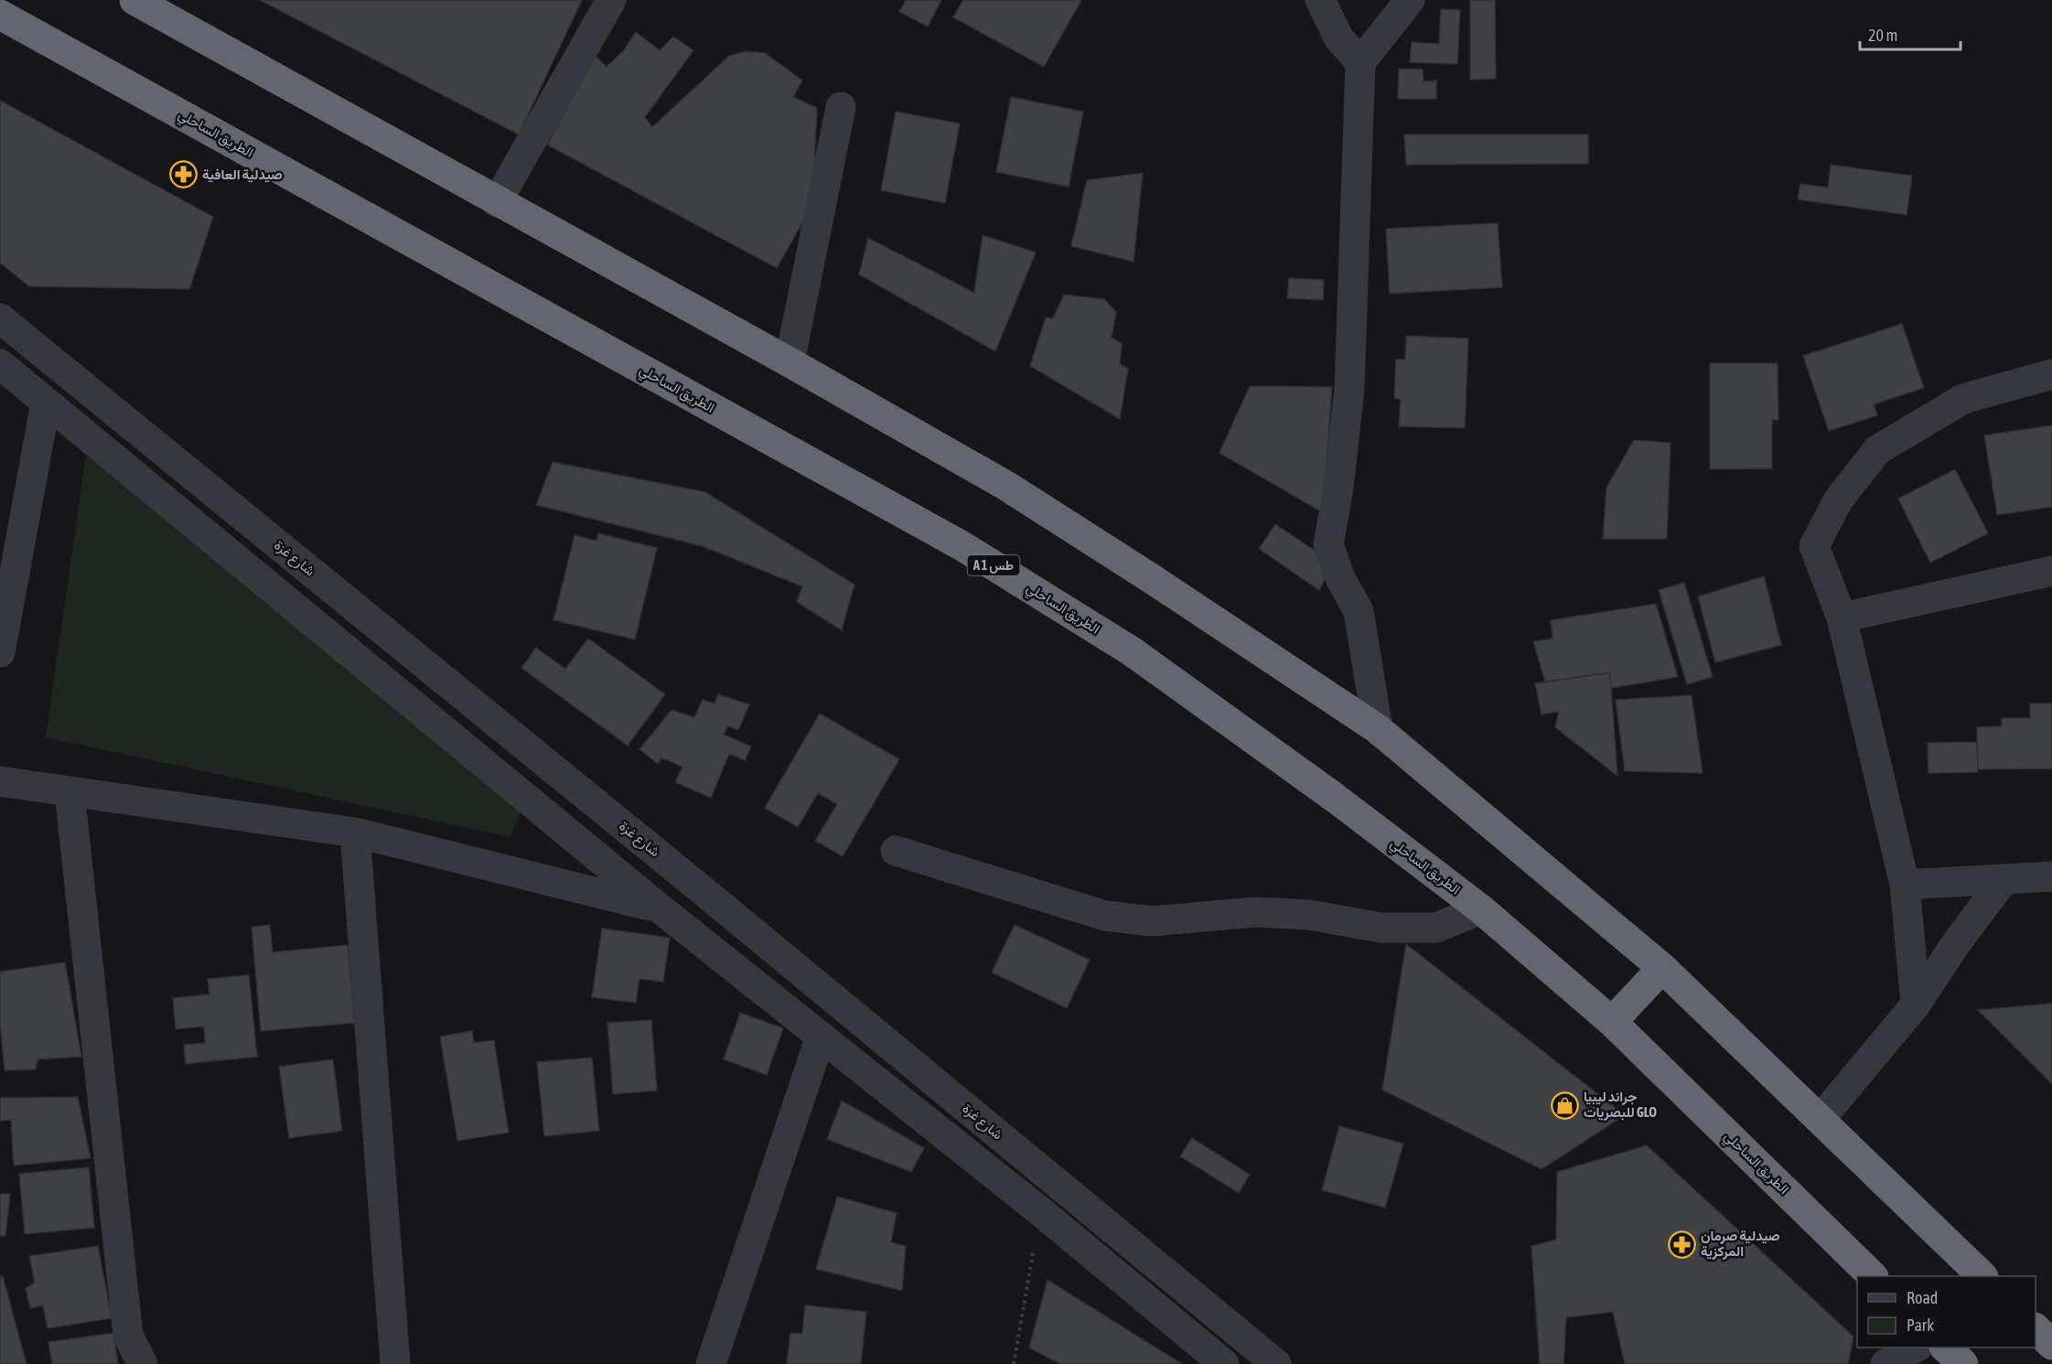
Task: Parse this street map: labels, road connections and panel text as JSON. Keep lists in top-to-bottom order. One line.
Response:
{"streets":{"highway":["الطريق الساحلي","A 1 طس"],"street":["شارع غزة"]},"places":{"pharmacy":["صيدلية العافية","صيدلية صرمان المركزية"],"shop":["جراند ليبيا للبصريات GLO"]},"legend":["Road","Park"],"scale_bar":"20 m"}
